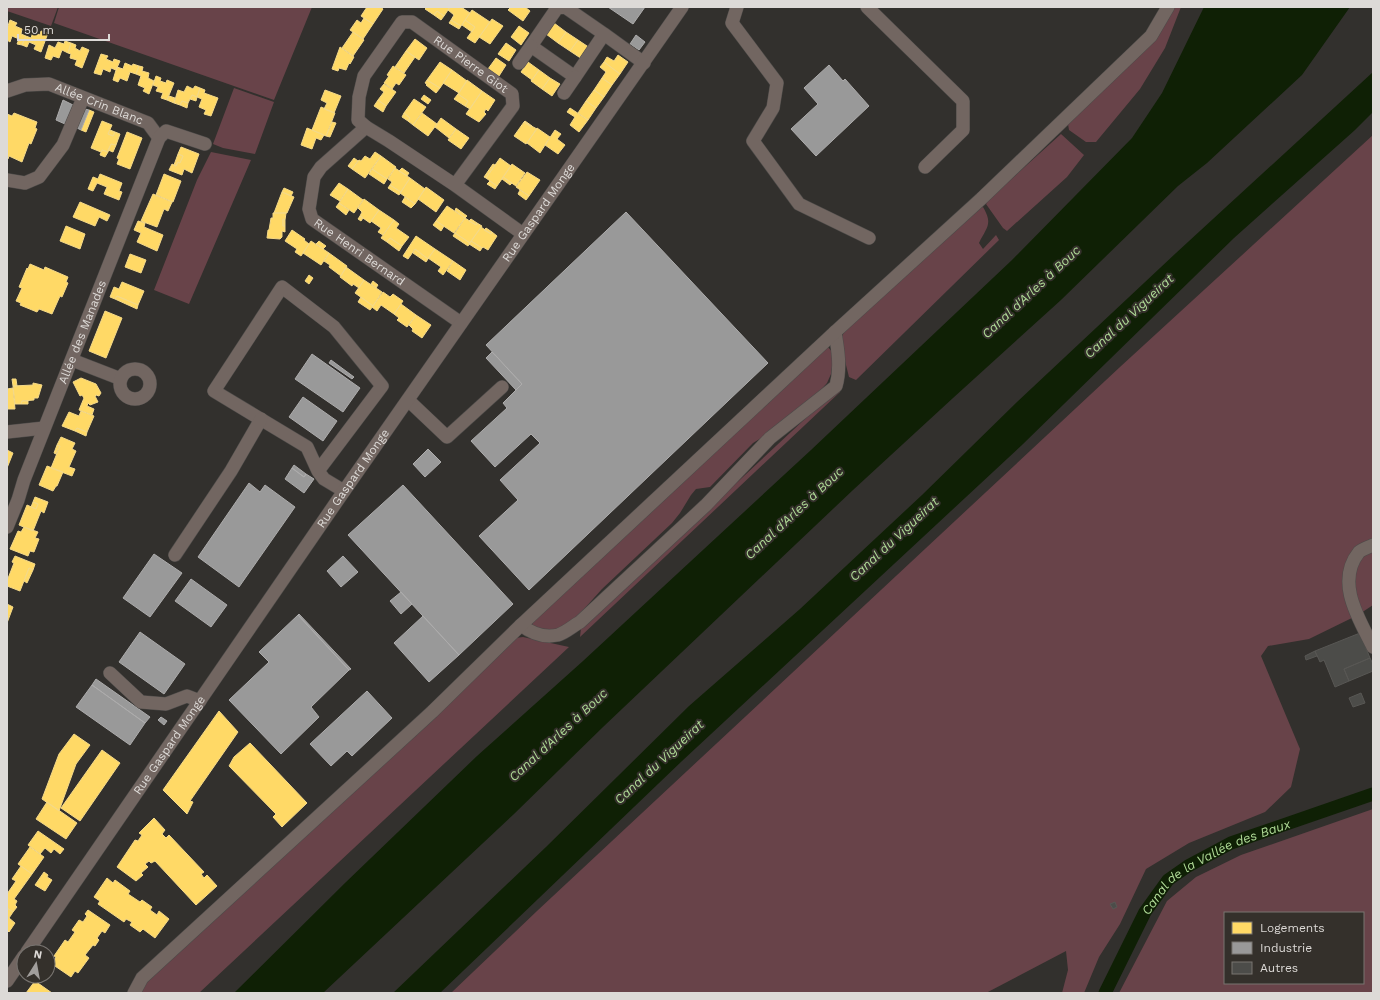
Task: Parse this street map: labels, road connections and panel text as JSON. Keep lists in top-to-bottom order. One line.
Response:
{"streets":{"street":["Rue Pierre Giot","Allée Crin Blanc","Rue Gaspard Monge","Rue Henri Bernard","Allée des Manades"]},"crossings":[["Rue Pierre Giot","Rue Henri Bernard"],["Allée Crin Blanc","Allée des Manades"],["Rue Gaspard Monge","Rue Henri Bernard"]],"water":["Canal d'Arles à Bouc","Canal du Vigueirat","Canal de la Vallée des Baux"],"legend":["Logements","Industrie","Autres"],"scale_bar":"50 m","north":"top"}
